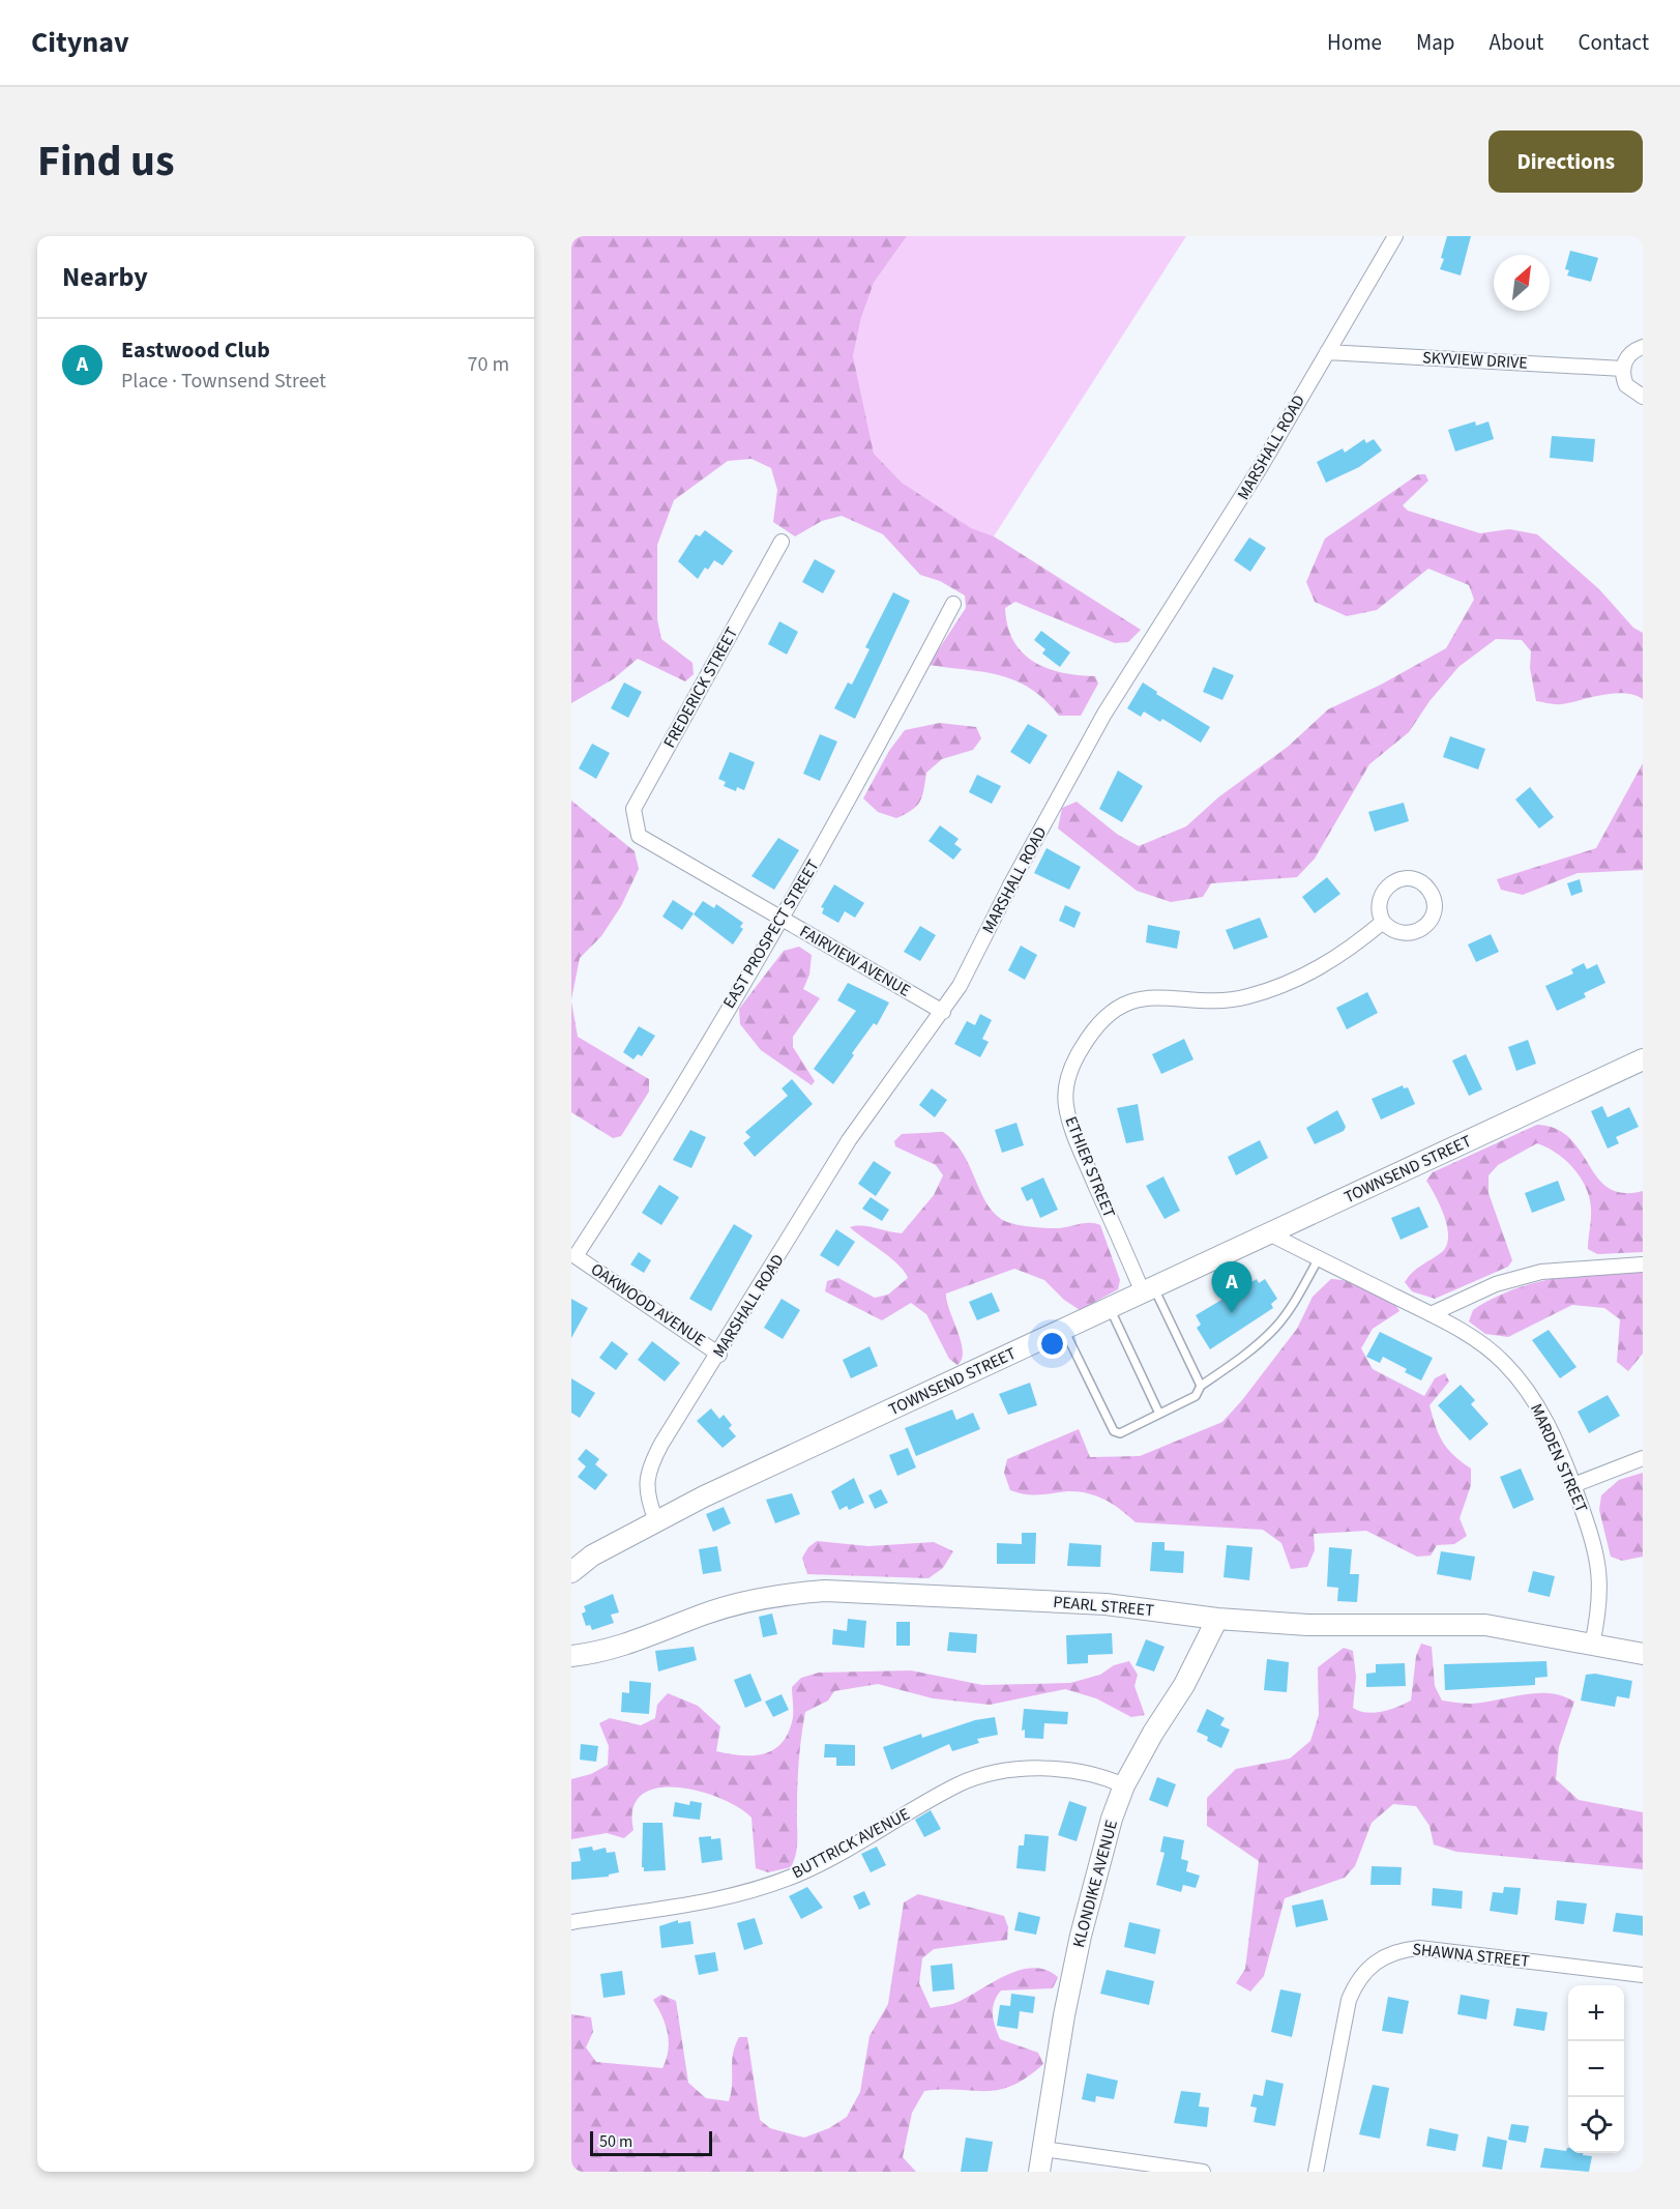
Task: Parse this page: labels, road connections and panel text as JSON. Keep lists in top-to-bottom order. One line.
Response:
{"streets":{"street":["SKYVIEW DRIVE","MARSHALL ROAD","FREDERICK STREET","EAST PROSPECT STREET","FAIRVIEW AVENUE","ETHIER STREET","TOWNSEND STREET","OAKWOOD AVENUE","MARDEN STREET","PEARL STREET","BUTTRICK AVENUE","KLONDIKE AVENUE","SHAWNA STREET"]},"crossings":[["SKYVIEW DRIVE","MARSHALL ROAD"],["MARSHALL ROAD","FAIRVIEW AVENUE"],["MARSHALL ROAD","TOWNSEND STREET"],["MARSHALL ROAD","OAKWOOD AVENUE"],["FREDERICK STREET","FAIRVIEW AVENUE"],["EAST PROSPECT STREET","FAIRVIEW AVENUE"],["EAST PROSPECT STREET","OAKWOOD AVENUE"],["ETHIER STREET","TOWNSEND STREET"],["TOWNSEND STREET","MARDEN STREET"],["MARDEN STREET","PEARL STREET"],["PEARL STREET","KLONDIKE AVENUE"],["BUTTRICK AVENUE","KLONDIKE AVENUE"]],"scale_bar":"50 m","north":"top right","page":{"header":"Citynav","nav":["Home","Map","About","Contact"],"title":"Find us","buttons":"Directions","heading":"Nearby","list":[{"mark":"A","name":"Eastwood Club","note":"Place · Townsend Street","value":"70 m"}],"pins":"A","map_buttons":["+","−"],"scale":"50 m"}}
